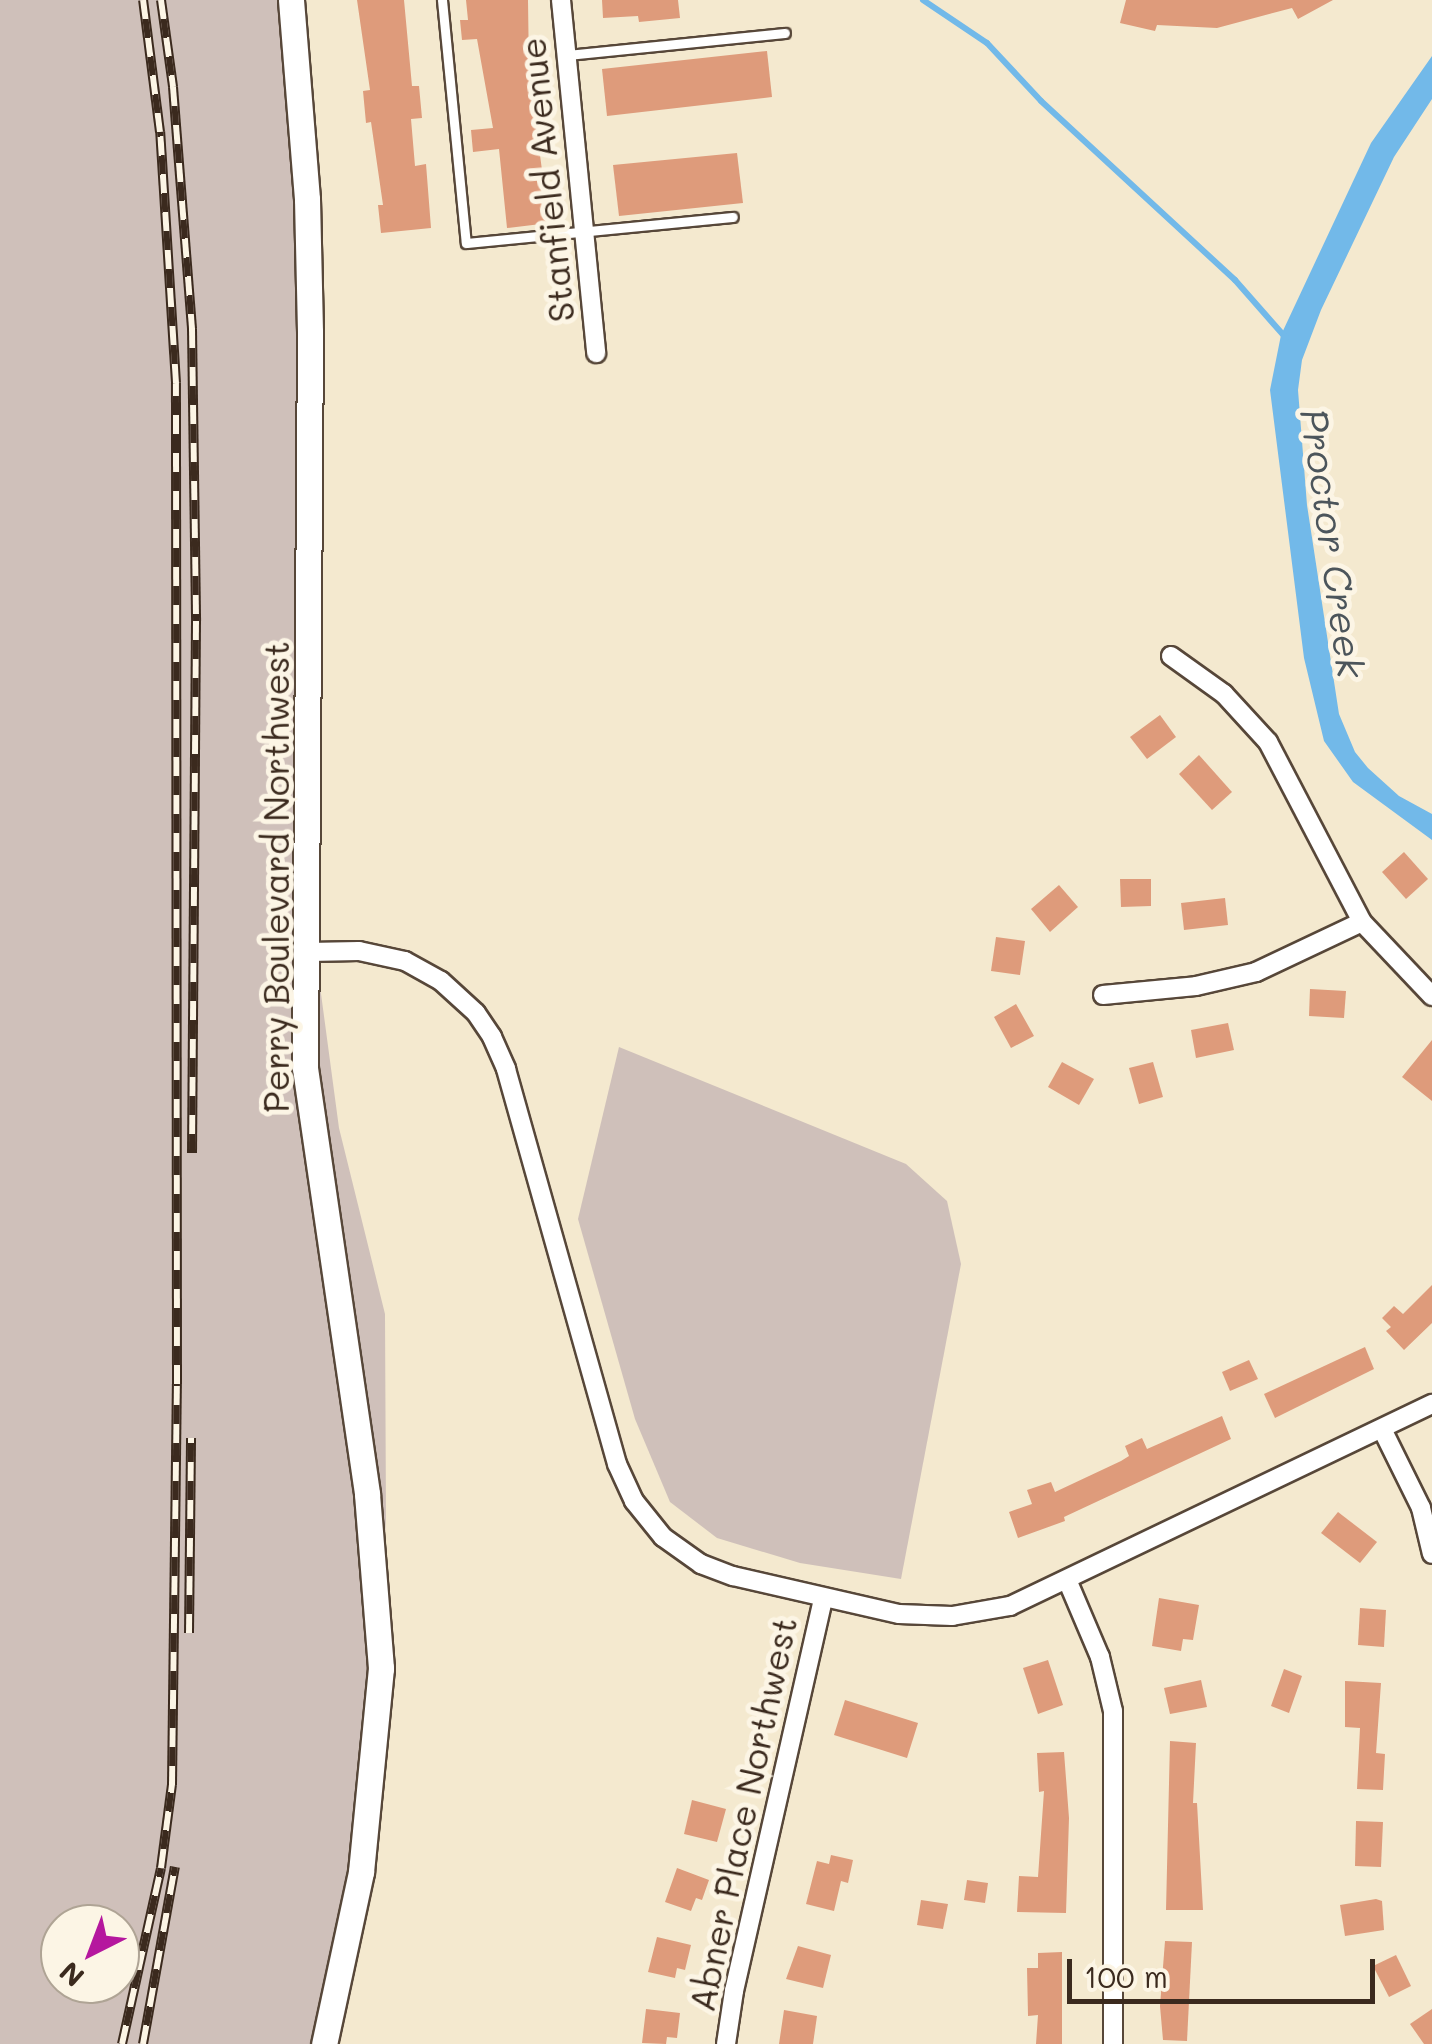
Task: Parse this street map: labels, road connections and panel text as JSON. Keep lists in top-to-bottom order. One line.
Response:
{"streets":{"street":["Stanfield Avenue","Perry Boulevard Northwest","Abner Place Northwest"]},"water":["Proctor Creek"],"scale_bar":"100 m","north":"bottom left"}
